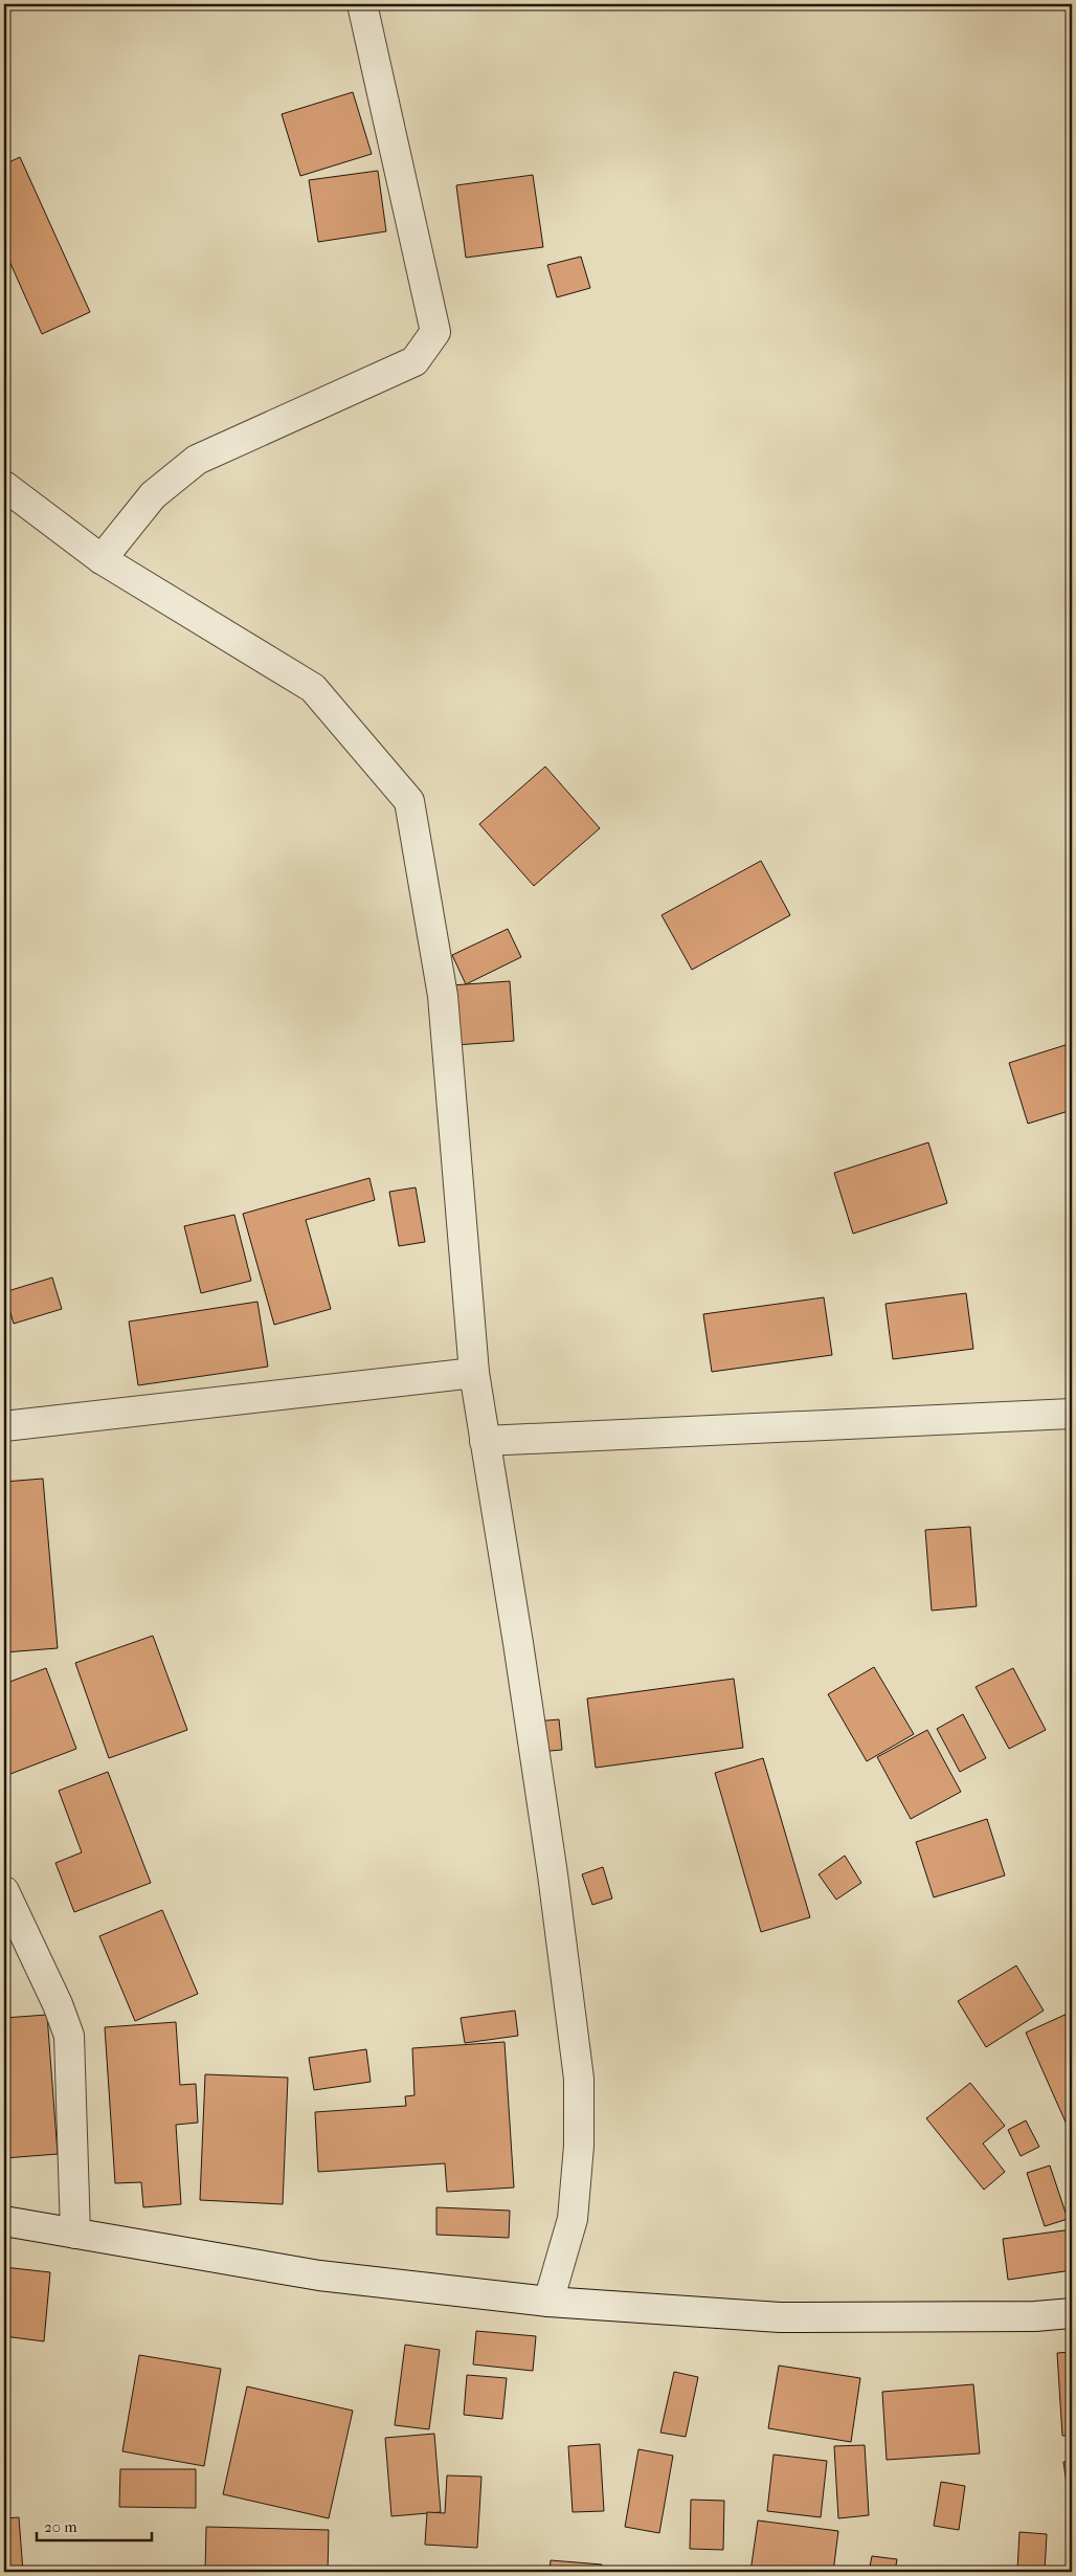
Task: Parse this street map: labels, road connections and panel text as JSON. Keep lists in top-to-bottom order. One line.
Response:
{"scale_bar":"20 m"}
